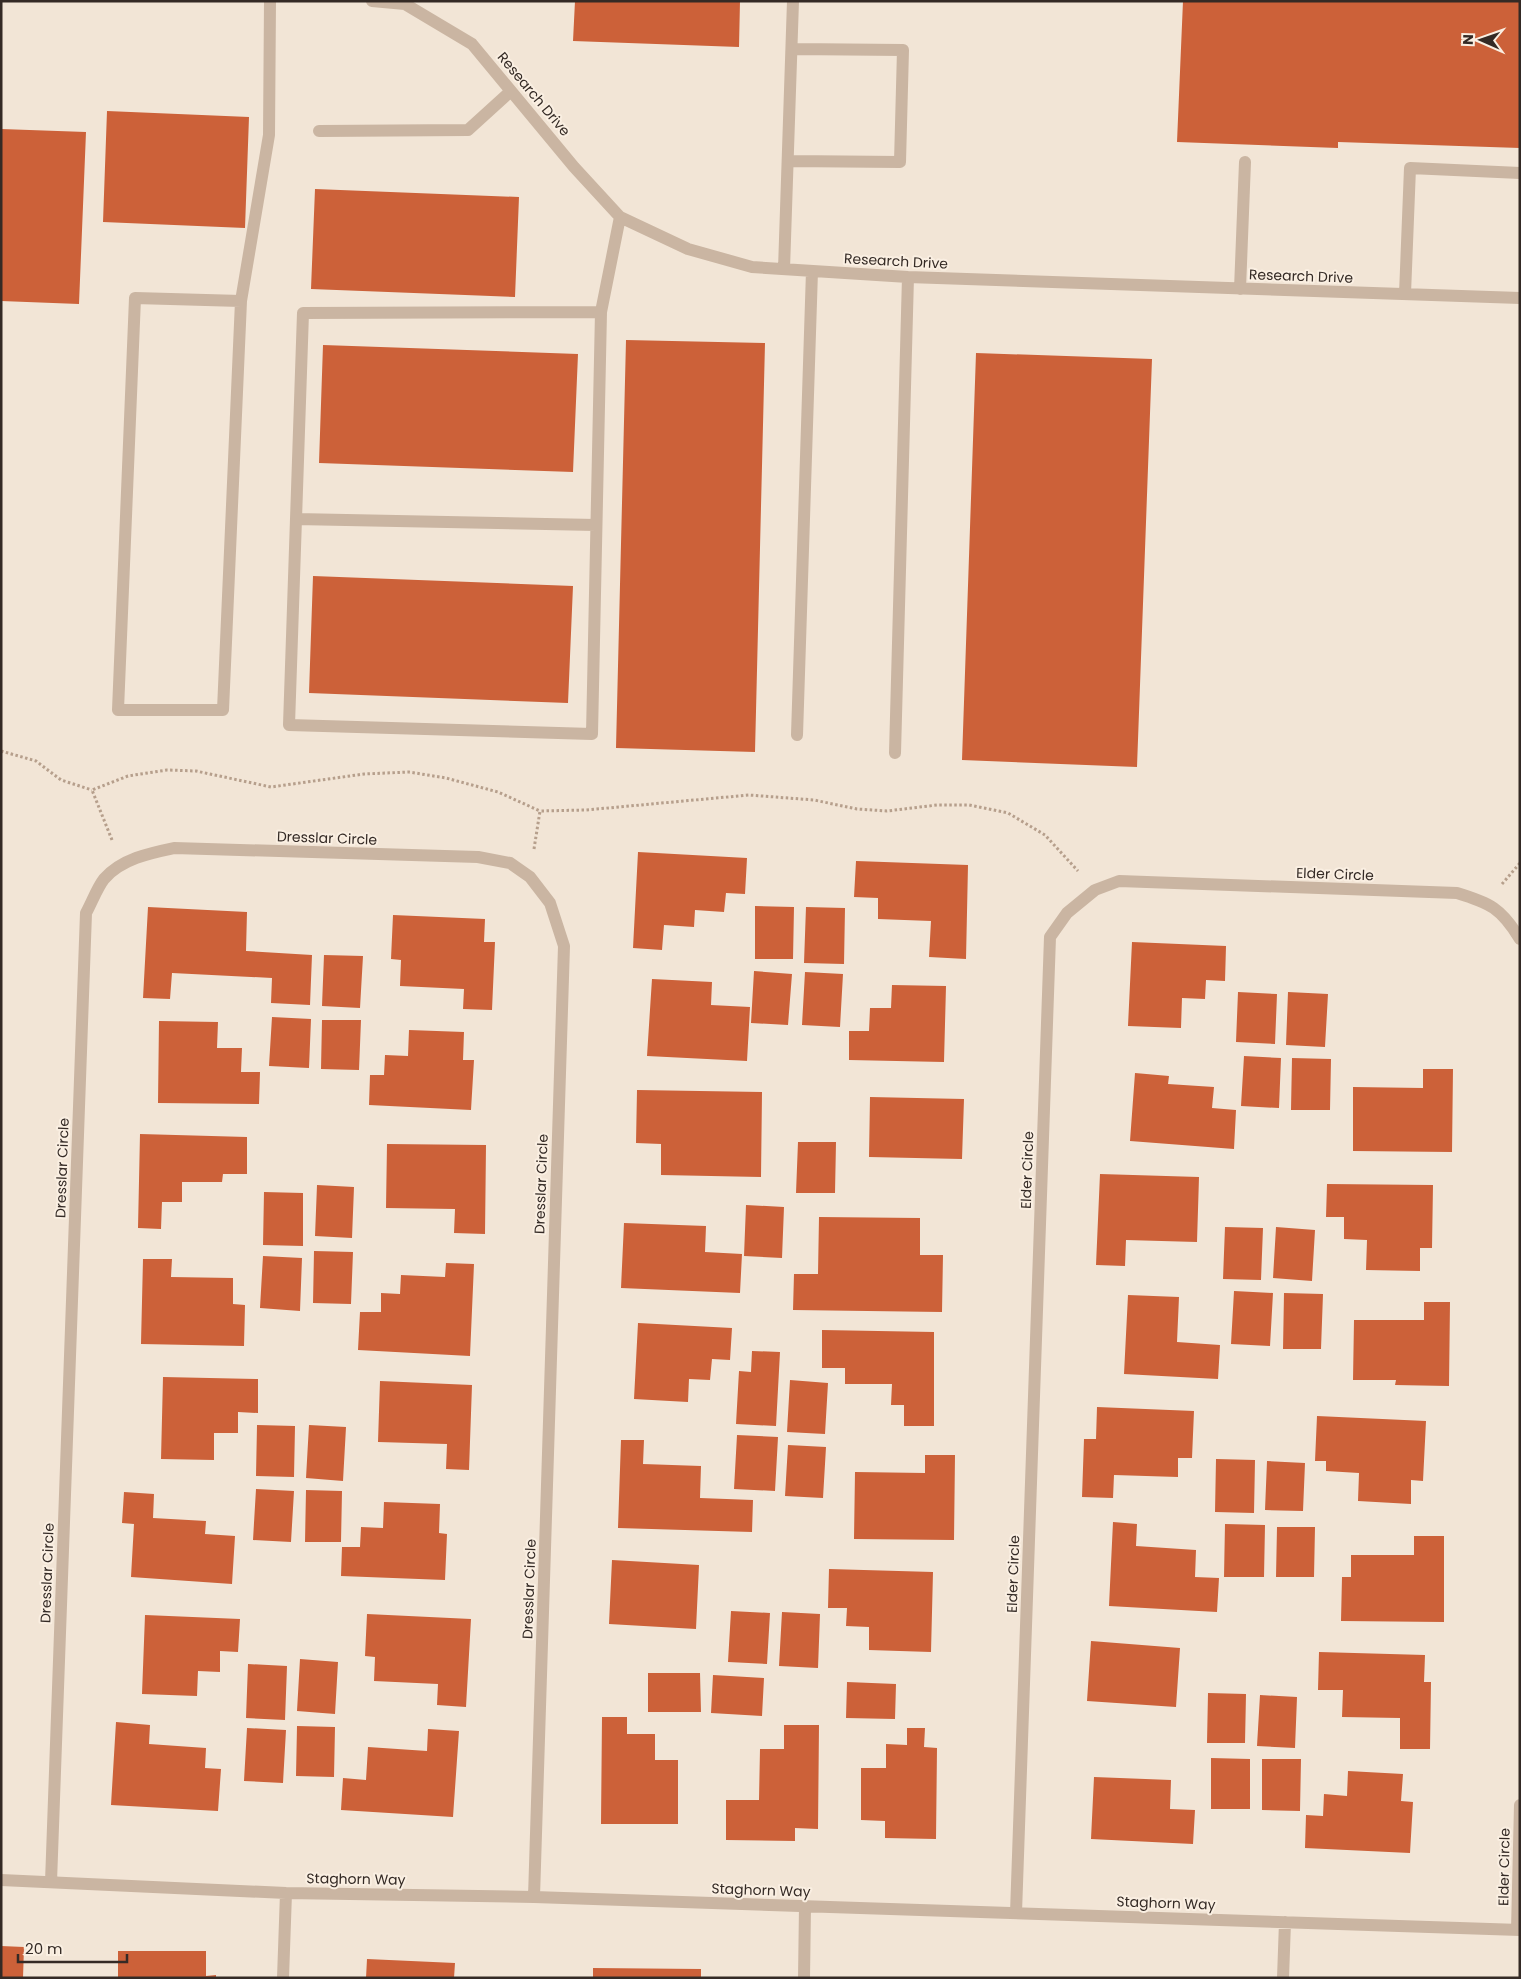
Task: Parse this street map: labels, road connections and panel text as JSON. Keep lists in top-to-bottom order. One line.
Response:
{"streets":{"street":["Research Drive","Dresslar Circle","Elder Circle","Staghorn Way"]},"crossings":[["Dresslar Circle","Staghorn Way"],["Elder Circle","Staghorn Way"]],"scale_bar":"20 m","north":"left"}
